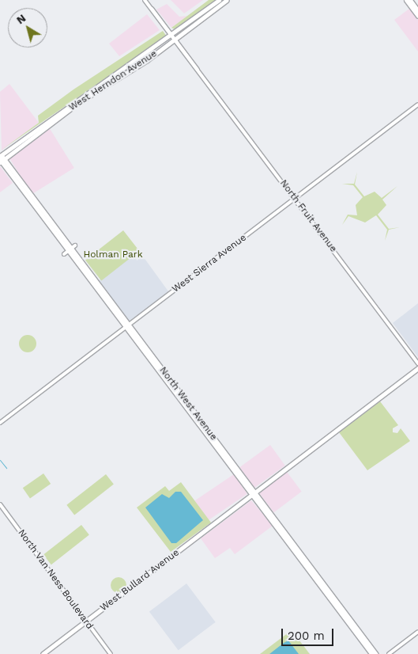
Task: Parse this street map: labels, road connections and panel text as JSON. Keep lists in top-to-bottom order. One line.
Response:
{"streets":{"main road":["West Herndon Avenue","North West Avenue","West Bullard Avenue"],"street":["North Fruit Avenue","West Sierra Avenue","North Van Ness Boulevard"]},"crossings":[["West Herndon Avenue","North Fruit Avenue"],["West Herndon Avenue","North West Avenue"],["North Fruit Avenue","West Sierra Avenue"],["West Sierra Avenue","North West Avenue"],["North West Avenue","West Bullard Avenue"],["North Van Ness Boulevard","West Bullard Avenue"]],"parks":["Holman Park"],"scale_bar":"200 m","north":"top left"}
